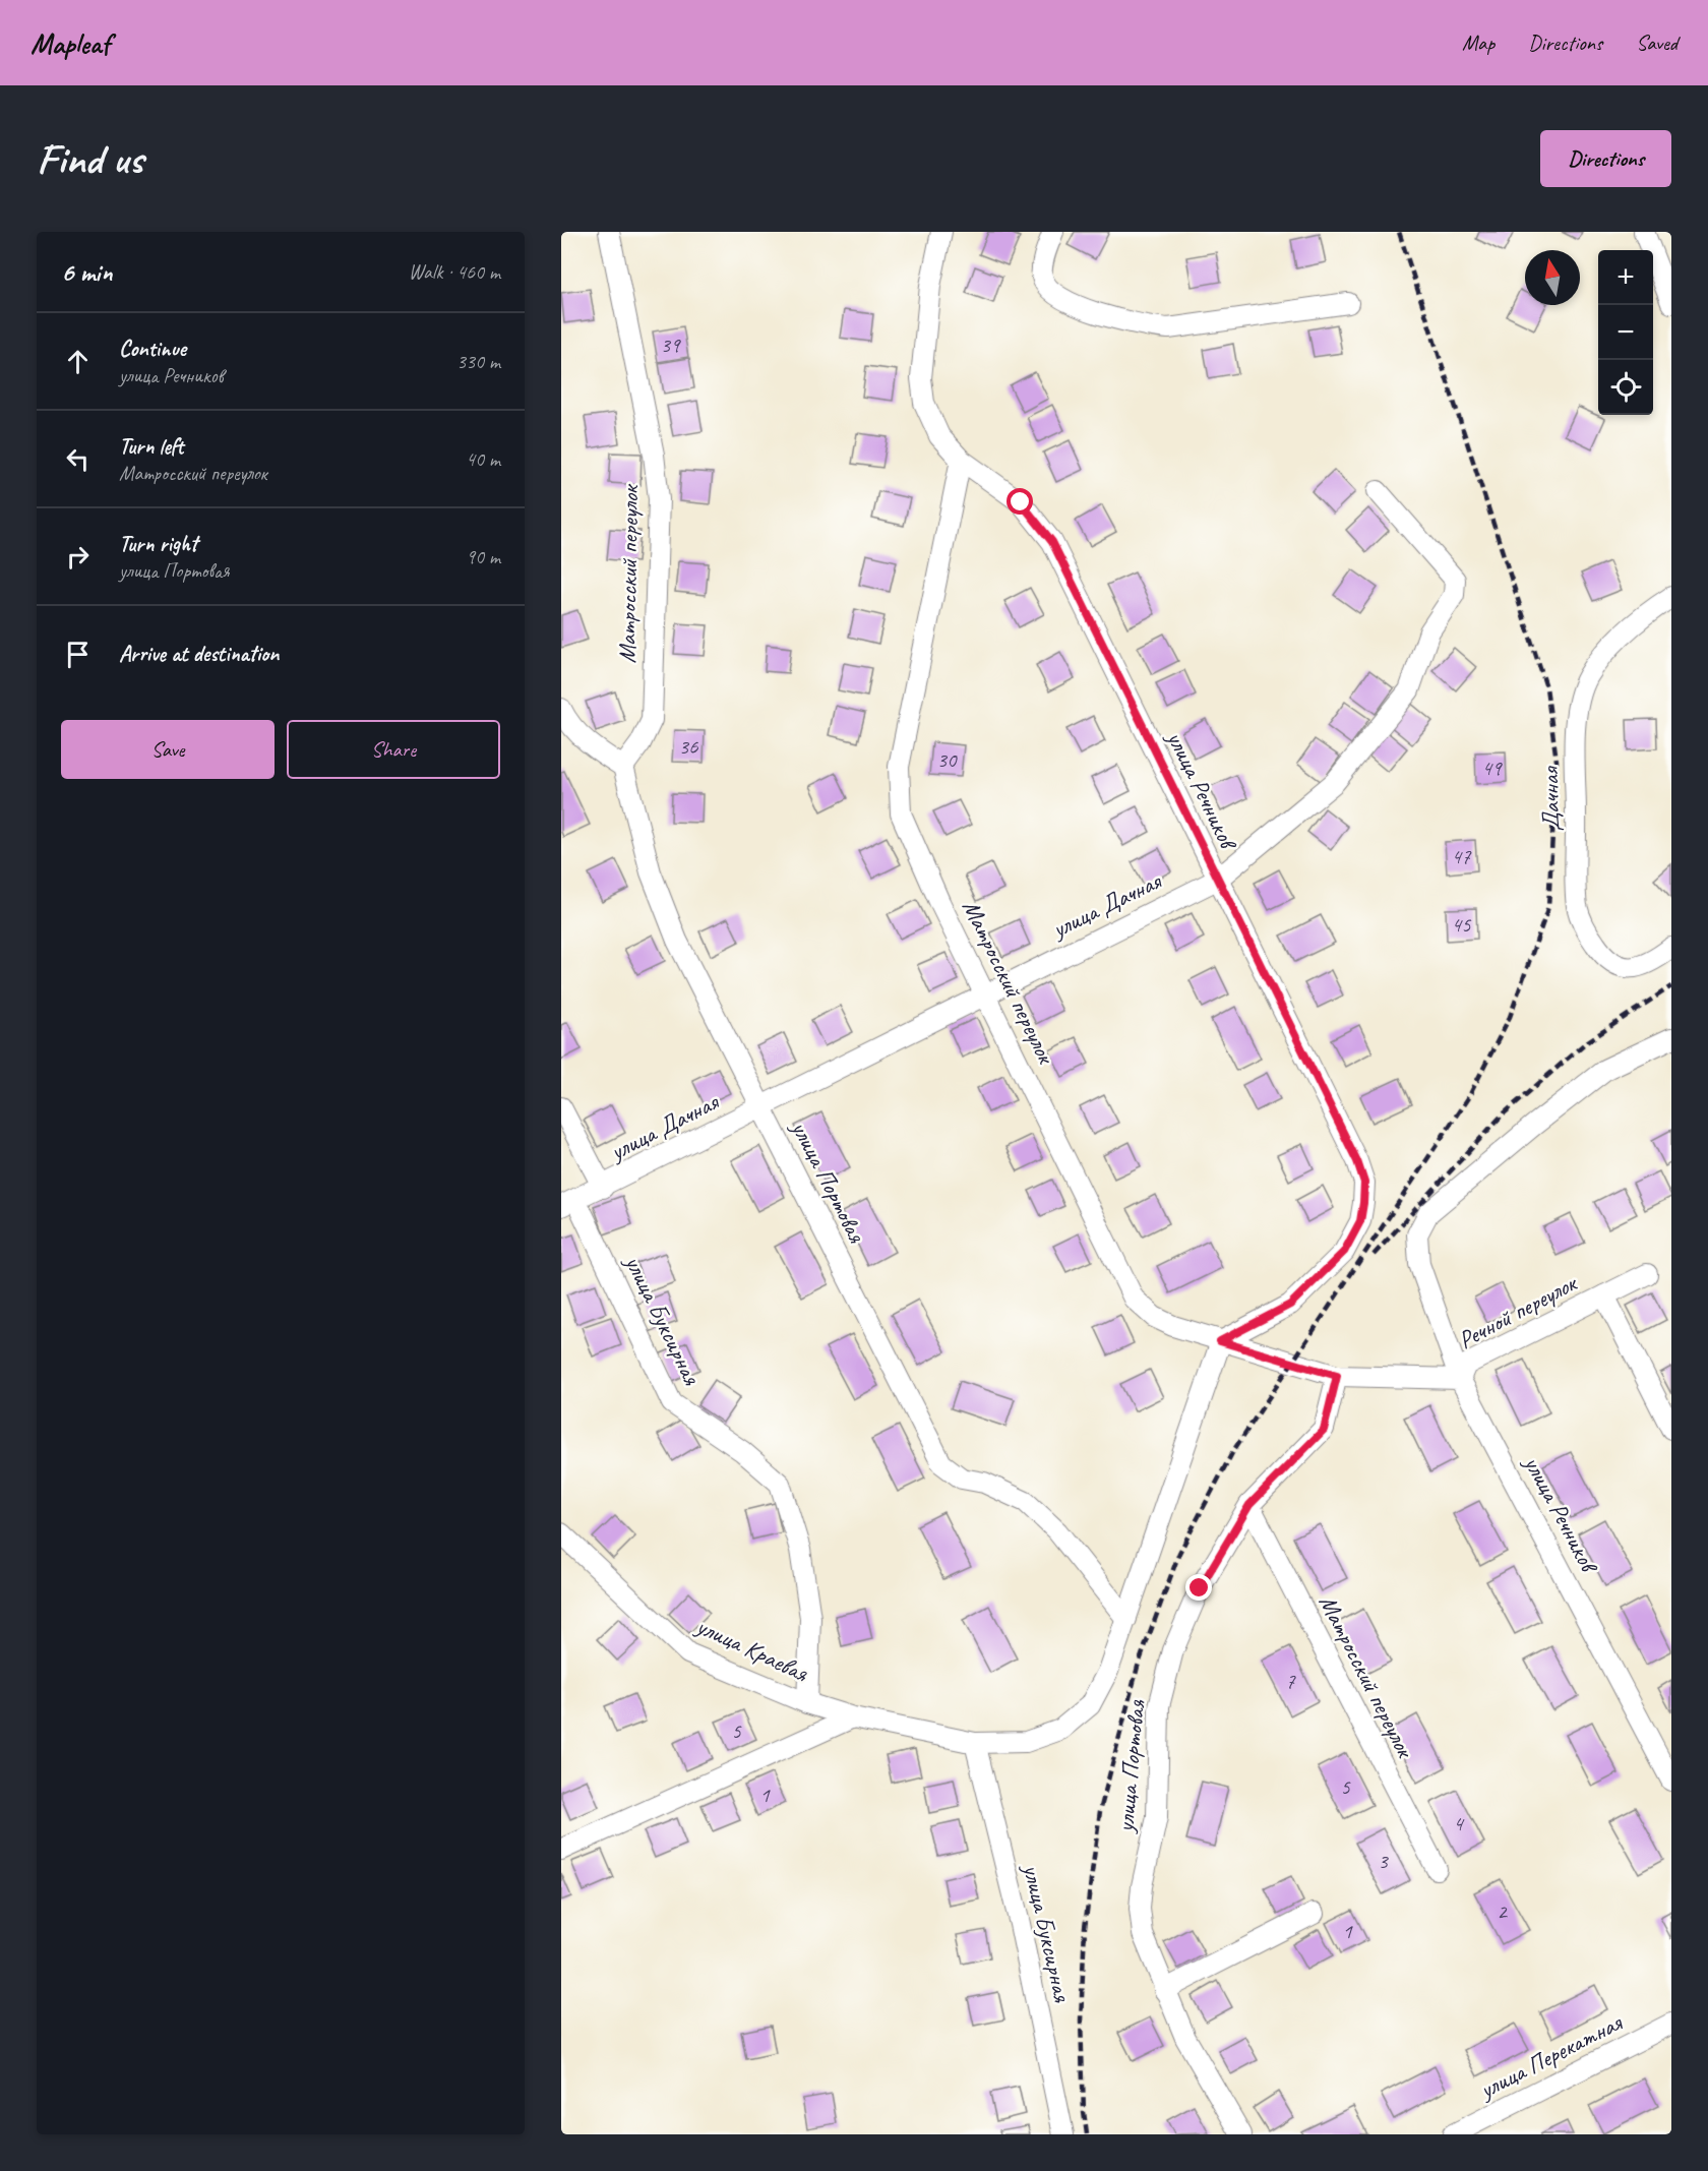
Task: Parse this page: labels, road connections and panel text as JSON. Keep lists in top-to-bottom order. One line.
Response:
{"streets":{"street":["Матросский переулок","улица Речников","Дачная","улица Дачная","улица Портовая","Речной переулок","улица Буксирная","улица Краевая","улица Перекатная"]},"crossings":[["Матросский переулок","улица Речников"],["Матросский переулок","улица Дачная"],["Матросский переулок","улица Портовая"],["Матросский переулок","улица Краевая"],["улица Речников","улица Дачная"],["улица Речников","Речной переулок"],["улица Речников","улица Краевая"],["улица Дачная","улица Портовая"],["улица Дачная","улица Буксирная"],["улица Портовая","улица Краевая"],["улица Буксирная","улица Краевая"]],"house_numbers":["39","36","30","49","47","45","7","5","5","1","4","3","2","1"],"north":"top","page":{"header":"Mapleaf","nav":["Map","Directions","Saved"],"buttons":["Directions",["Save","Share"]],"title":"Find us","heading":["6 min","Walk · 460 m"],"map_buttons":["+","−"],"list":[["Continue","улица Речников","330 m"],["Turn left","Матросский переулок","40 m"],["Turn right","улица Портовая","90 m"],"Arrive at destination"]}}
